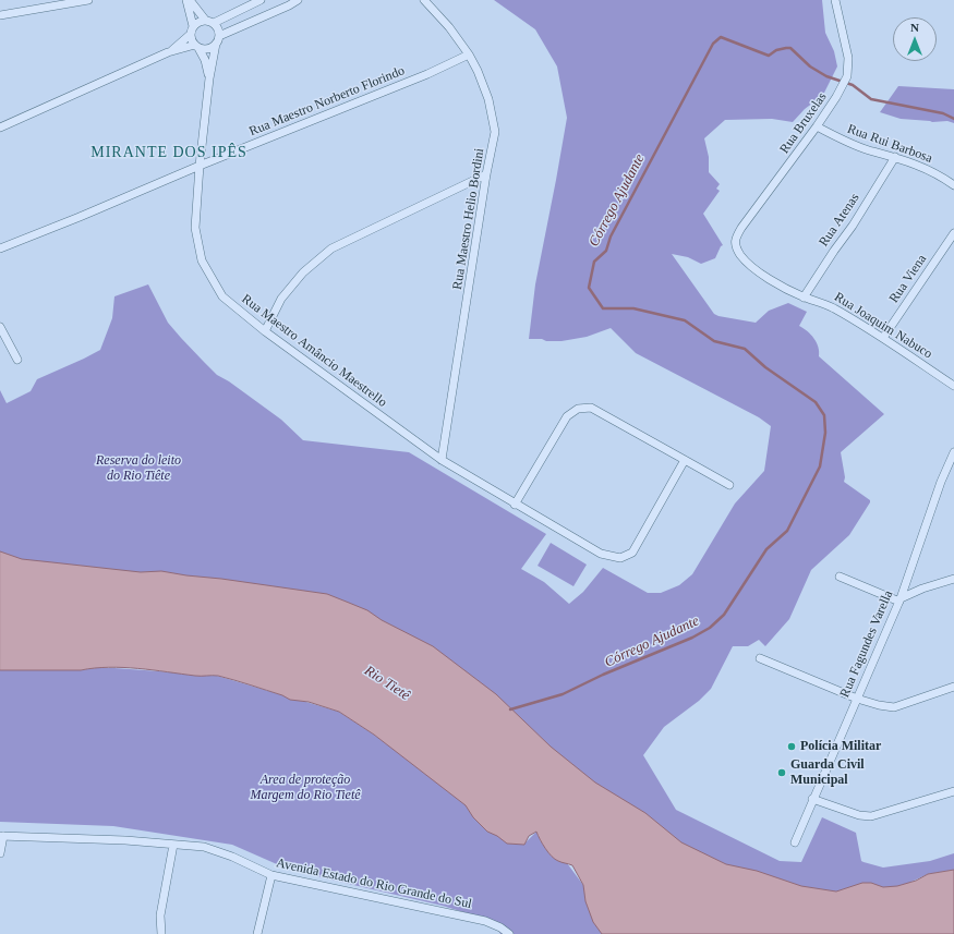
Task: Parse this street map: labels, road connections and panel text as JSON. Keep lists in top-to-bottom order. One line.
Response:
{"streets":{"street":["Rua Maestro Norberto Florindo","Rua Bruxelas","Rua Rui Barbosa","Rua Maestro Helio Bordini","Rua Atenas","Rua Viena","Rua Joaquim Nabuco","Rua Maestro Amâncio Maestrello","Rua Fagundes Varella","Avenida Estado do Rio Grande do Sul"]},"crossings":[["Rua Maestro Norberto Florindo","Rua Maestro Helio Bordini"],["Rua Maestro Norberto Florindo","Rua Maestro Amâncio Maestrello"],["Rua Bruxelas","Rua Rui Barbosa"],["Rua Bruxelas","Rua Joaquim Nabuco"],["Rua Rui Barbosa","Rua Atenas"],["Rua Maestro Helio Bordini","Rua Maestro Amâncio Maestrello"],["Rua Atenas","Rua Joaquim Nabuco"],["Rua Viena","Rua Joaquim Nabuco"]],"districts":["MIRANTE DOS IPÊS"],"water":["Córrego Ajudante","Rio Tietê"],"parks":["Reserva do leito do Rio Tiête","Area de proteção Margem do Rio Tietê"],"places":["Polícia Militar","Guarda Civil Municipal"],"north":"top"}
